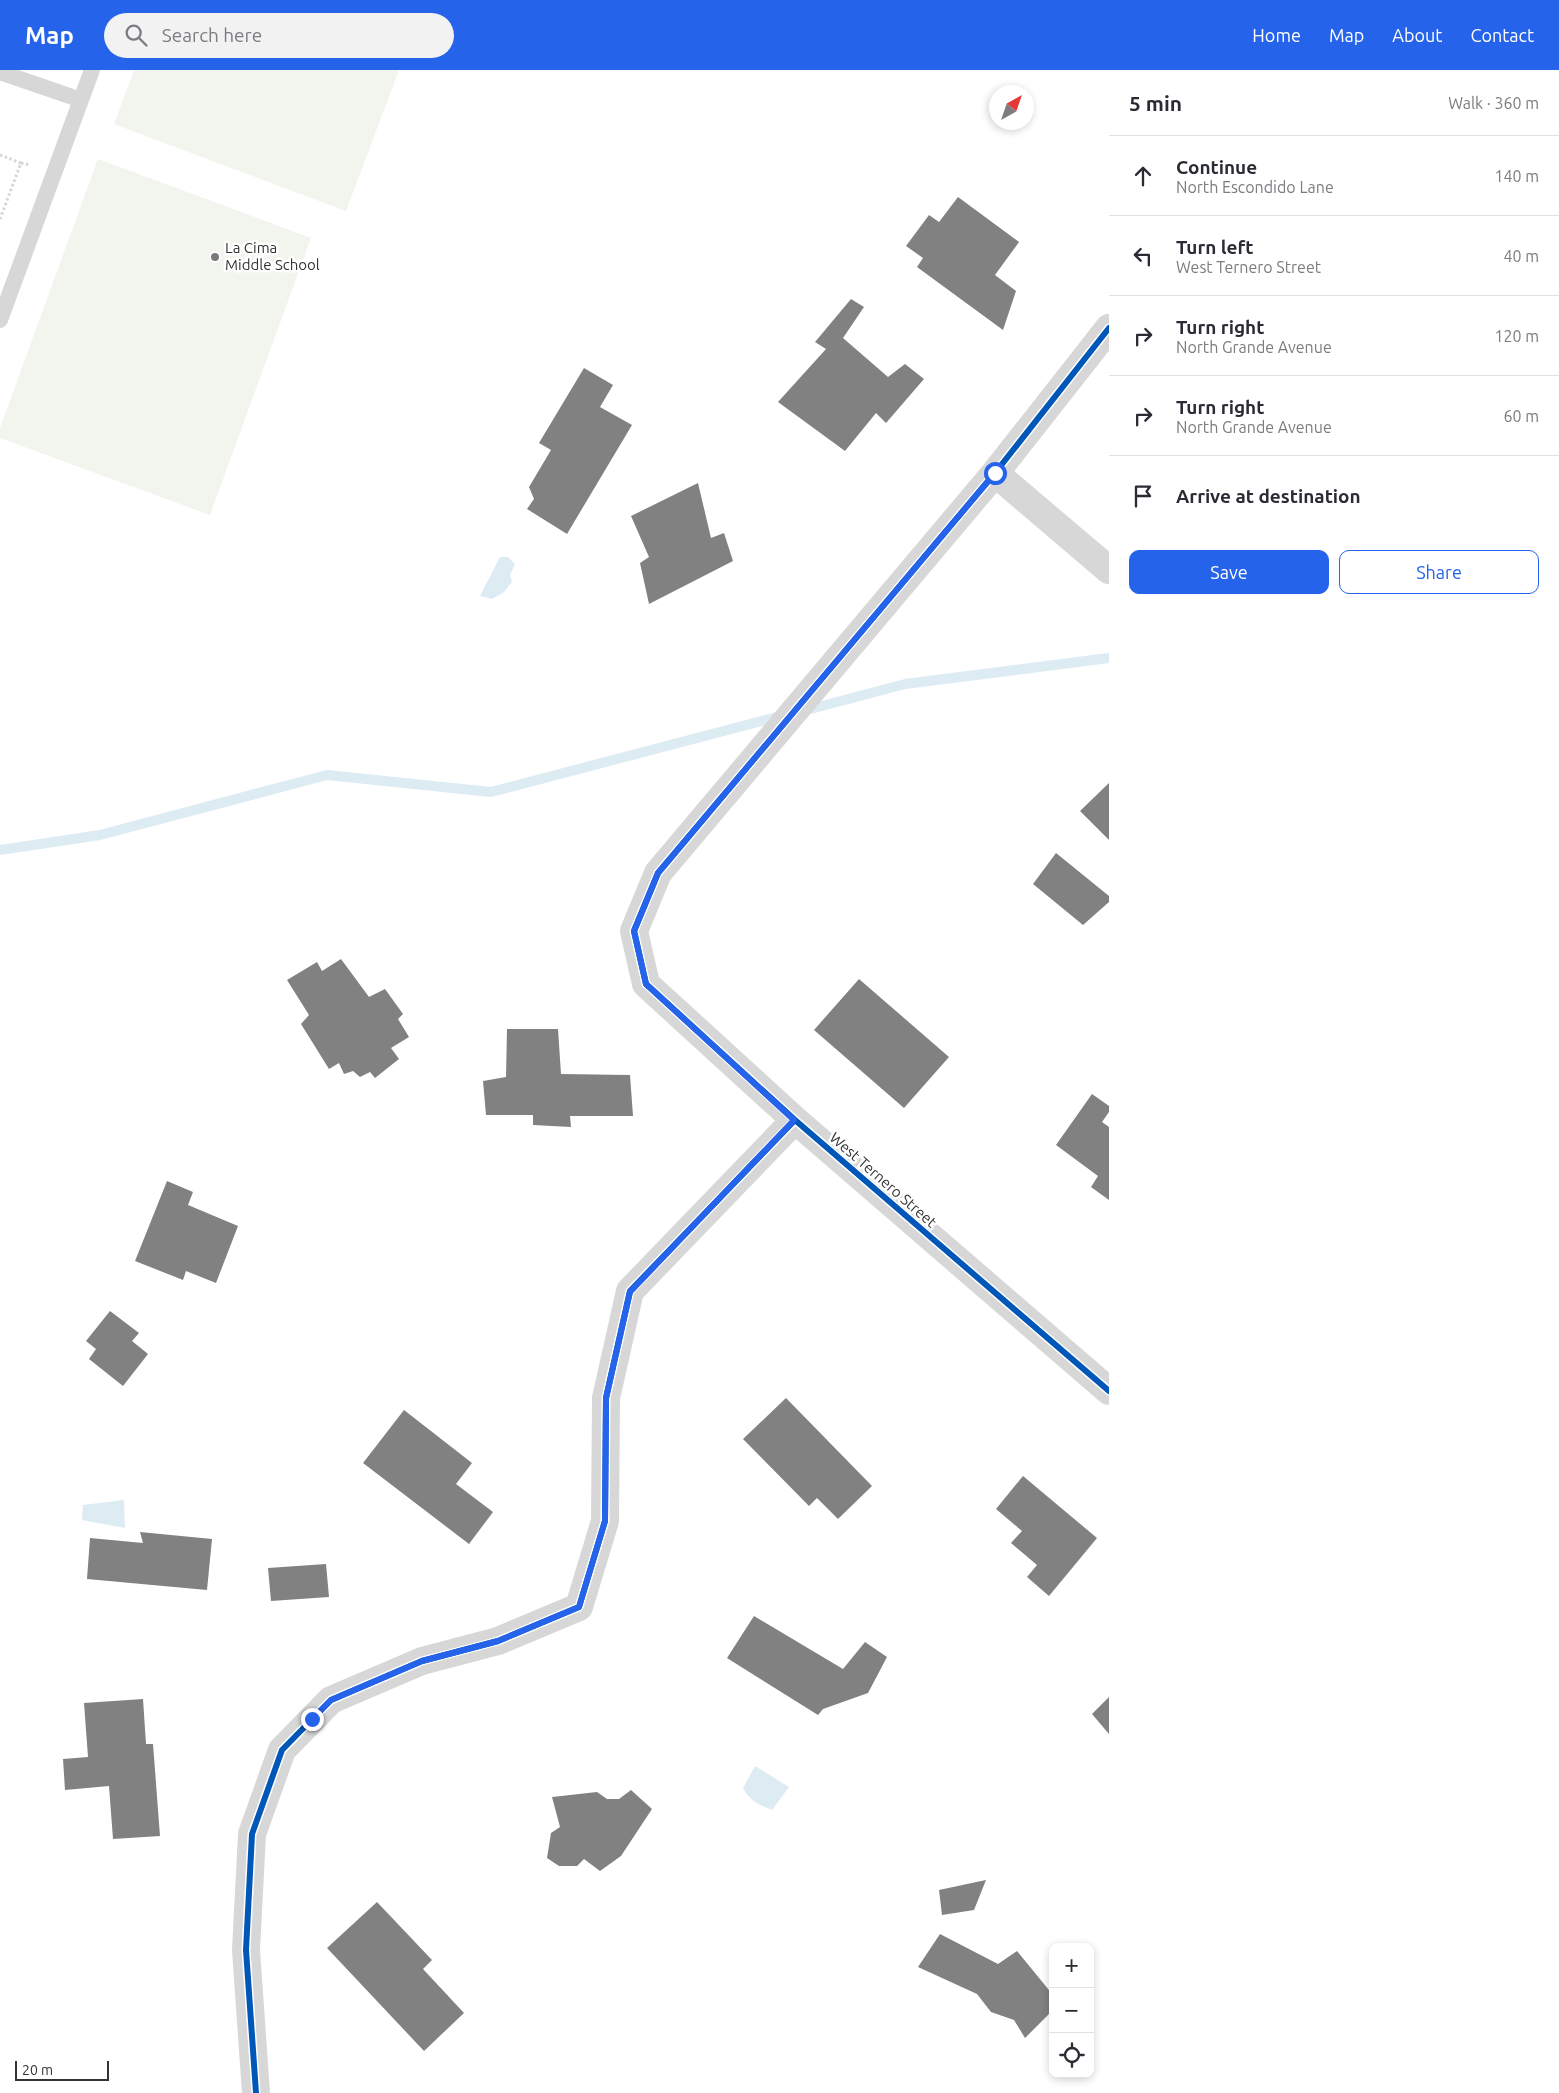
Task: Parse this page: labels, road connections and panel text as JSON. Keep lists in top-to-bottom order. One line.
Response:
{"streets":{"street":["West Ternero Street"]},"places":["La Cima Middle School"],"scale_bar":"20 m","north":"top right","page":{"header":"Map","search":"Search here","nav":["Home","Map","About","Contact"],"heading":["5 min","Walk · 360 m"],"list":[["Continue","North Escondido Lane","140 m"],["Turn left","West Ternero Street","40 m"],["Turn right","North Grande Avenue","120 m"],["Turn right","North Grande Avenue","60 m"],"Arrive at destination"],"buttons":["Save","Share"],"map_buttons":["+","−"],"scale":"20 m"}}
